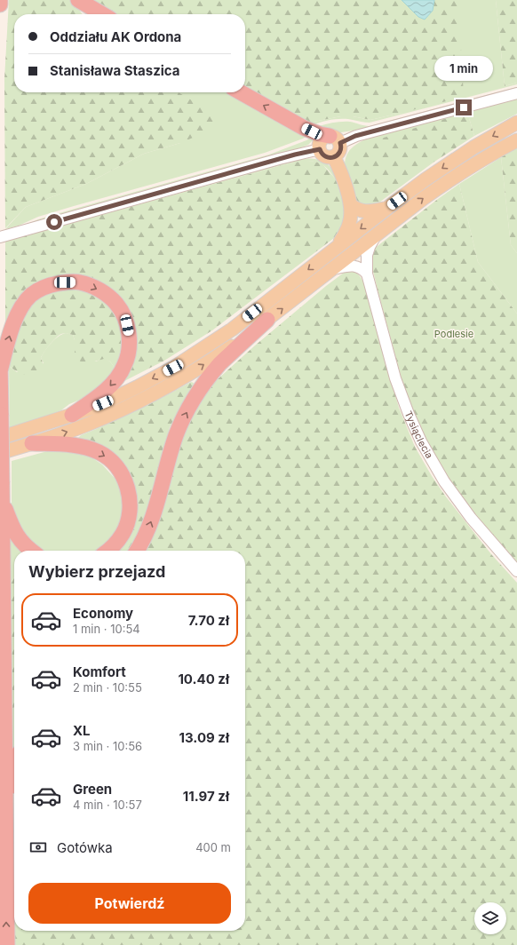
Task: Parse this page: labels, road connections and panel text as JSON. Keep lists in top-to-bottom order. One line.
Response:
{"streets":{"street":["Tysiąclecia"]},"parks":["Podlesie"],"page":{"banner":["Oddziału AK Ordona","Stanisława Staszica"],"bubble":"1 min","heading":"Wybierz przejazd","list":[{"name":"Economy","note":"1 min · 10:54","value":"7.70 zł"},{"name":"Komfort","note":"2 min · 10:55","value":"10.40 zł"},{"name":"XL","note":"3 min · 10:56","value":"13.09 zł"},{"name":"Green","note":"4 min · 10:57","value":"11.97 zł"}],"pay":["Gotówka","400 m"],"buttons":"Potwierdź"}}
